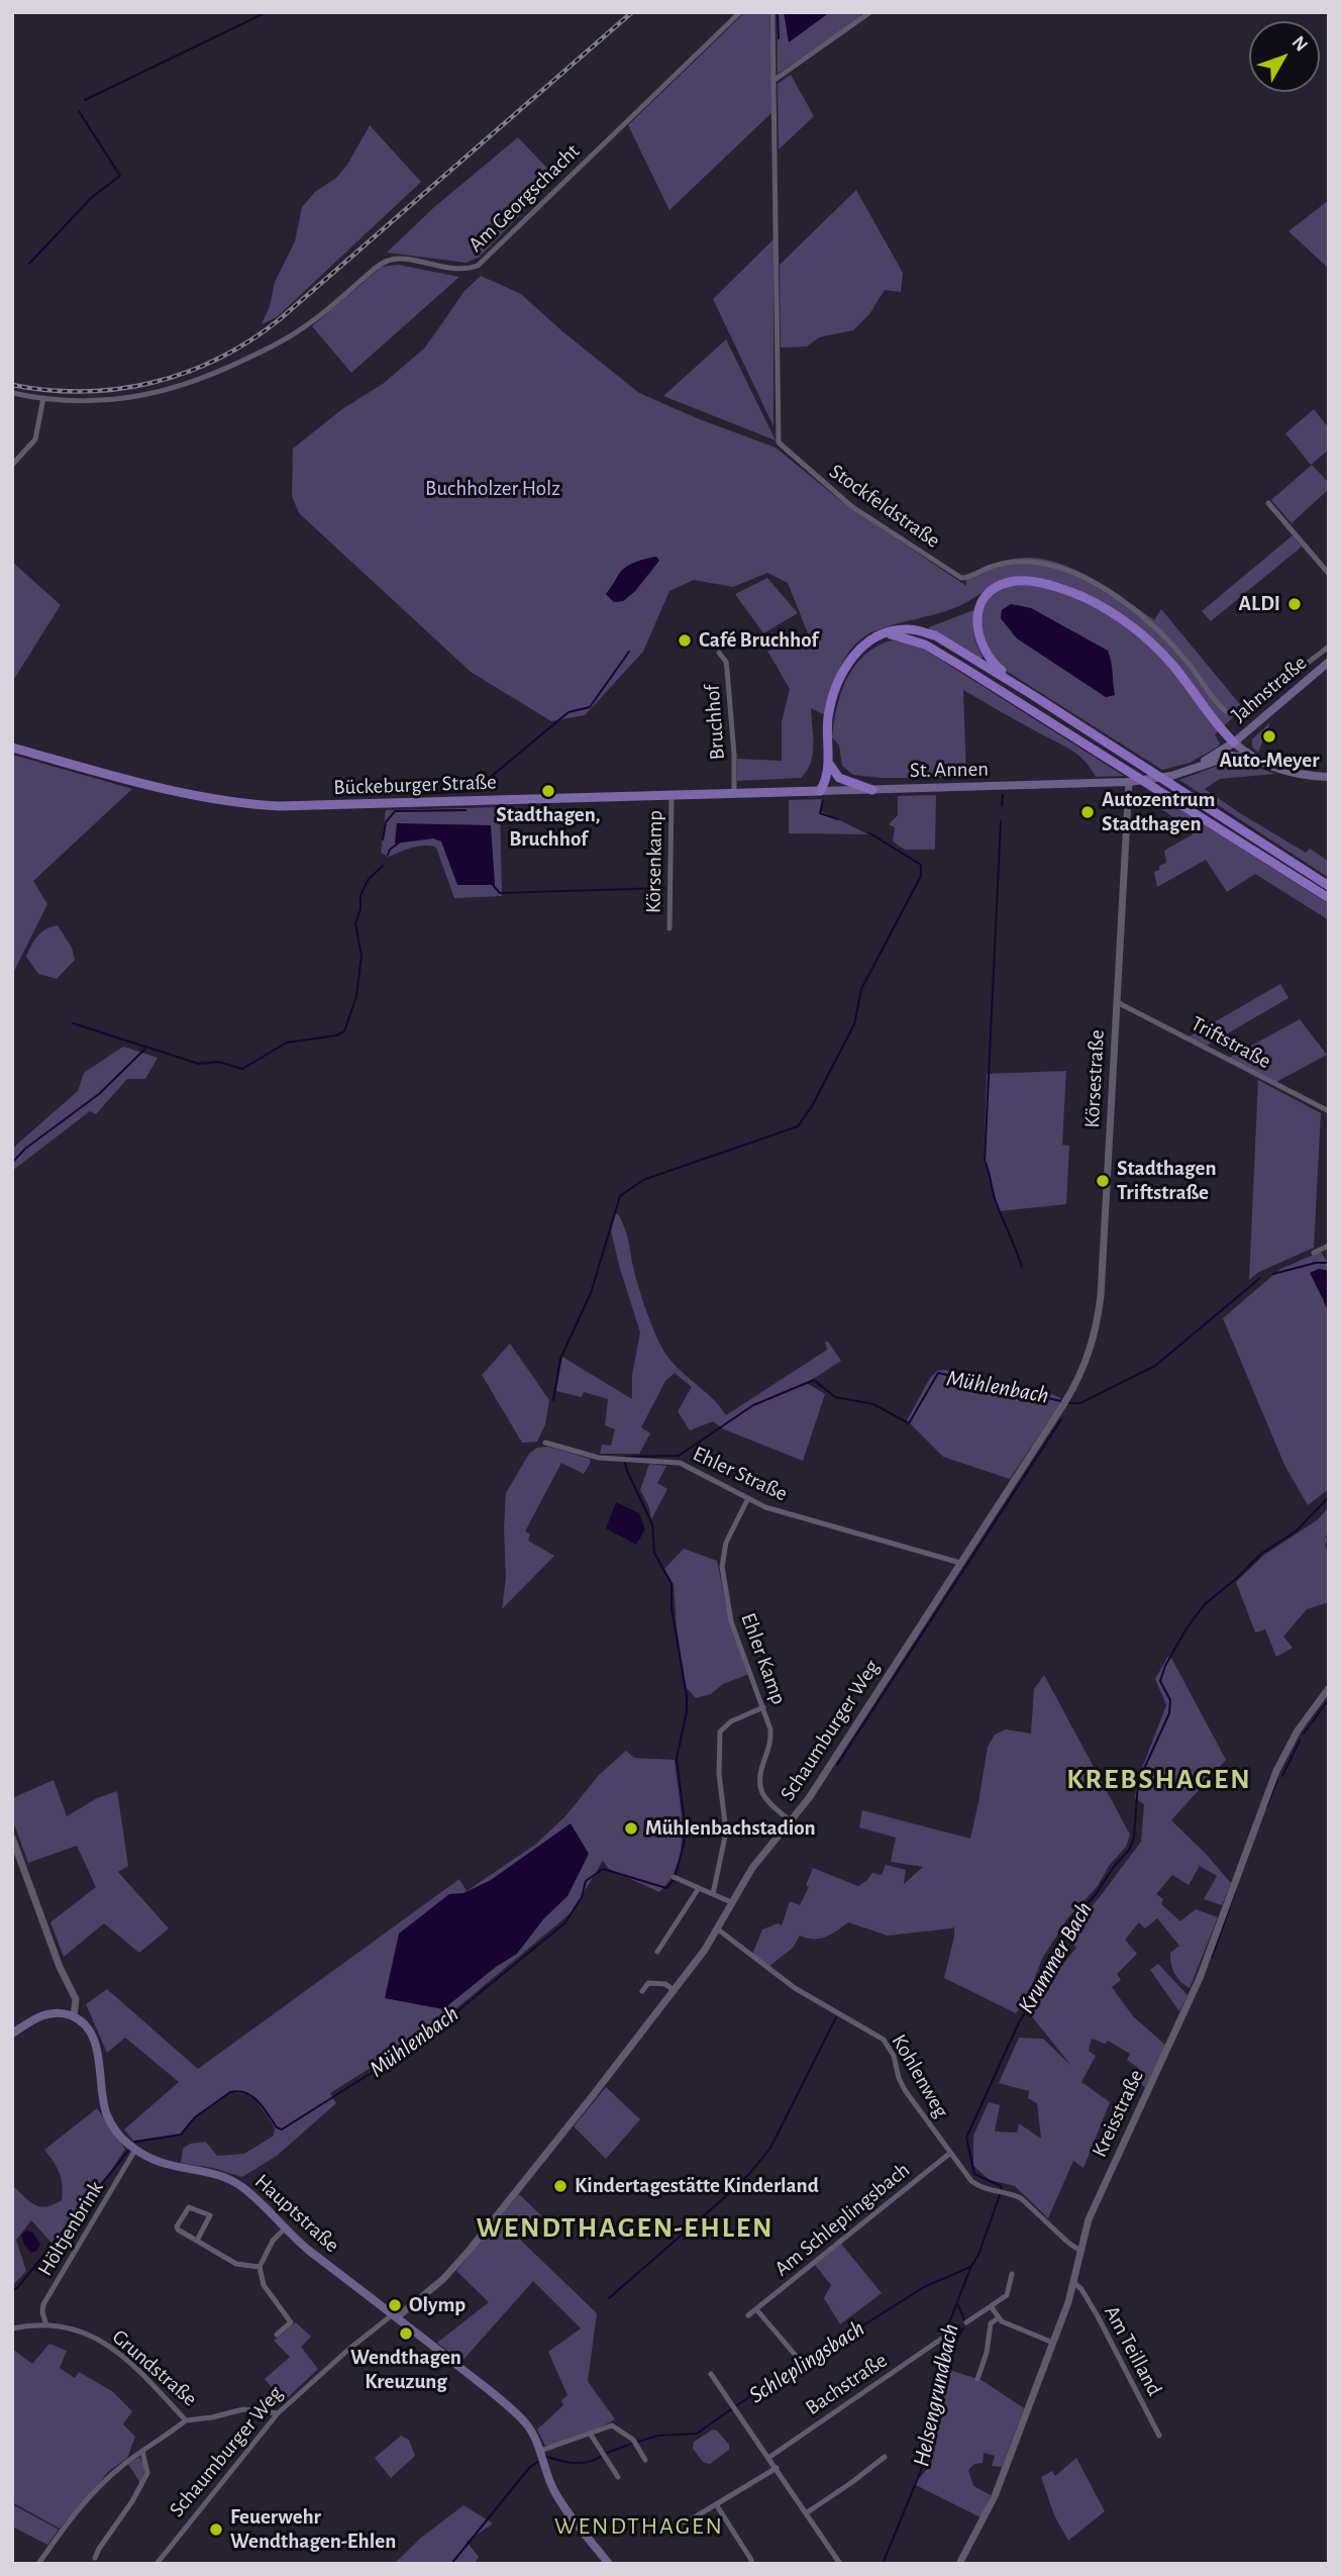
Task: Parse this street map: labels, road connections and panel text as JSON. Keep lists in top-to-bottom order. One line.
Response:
{"streets":{"main road":["Jahnstraße","St. Annen","Bückeburger Straße","Hauptstraße"],"street":["Am Georgschacht","Stockfeldstraße","Bruchhof","Körsenkamp","Triftstraße","Körsestraße","Ehler Straße","Ehler Kamp","Schaumburger Weg","Kohlenweg","Kreisstraße","Am Schleplingsbach","Höltjenbrink","Am Teilland","Grundstraße","Bachstraße"]},"crossings":[["Jahnstraße","St. Annen"],["Bruchhof","St. Annen"],["St. Annen","Bückeburger Straße"],["St. Annen","Körsestraße"],["Bückeburger Straße","Körsenkamp"],["Triftstraße","Körsestraße"],["Körsestraße","Schaumburger Weg"],["Ehler Straße","Ehler Kamp"],["Ehler Straße","Schaumburger Weg"],["Ehler Kamp","Schaumburger Weg"],["Schaumburger Weg","Kohlenweg"],["Schaumburger Weg","Hauptstraße"],["Schaumburger Weg","Grundstraße"],["Kohlenweg","Kreisstraße"],["Kohlenweg","Am Schleplingsbach"],["Kreisstraße","Am Teilland"],["Hauptstraße","Höltjenbrink"],["Höltjenbrink","Grundstraße"]],"districts":["KREBSHAGEN","WENDTHAGEN-EHLEN","WENDTHAGEN"],"water":["Mühlenbach","Krummer Bach","Schleplingsbach","Helsengrundbach"],"parks":["Buchholzer Holz"],"places":["ALDI","Café Bruchhof","Auto-Meyer","Stadthagen, Bruchhof","Autozentrum Stadthagen","Stadthagen Triftstraße","Mühlenbachstadion","Kindertagestätte Kinderland","Olymp","Wendthagen Kreuzung","Feuerwehr Wendthagen-Ehlen"],"north":"top right"}
